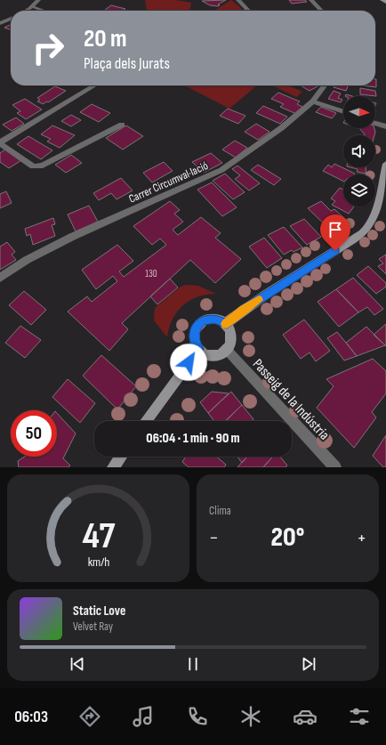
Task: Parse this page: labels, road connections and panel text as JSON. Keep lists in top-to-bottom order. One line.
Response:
{"streets":{"street":["Carrer Circumval·lació","Passeig de la Indústria"]},"house_numbers":["130"],"north":"right","page":{"turn":["20 m","Plaça dels Jurats"],"limit":"50","trip":"06:04 · 1 min · 90 m","tile":"Clima","heat":["−","20°","+"],"song":["Static Love","Velvet Ray"],"tabs":"06:03","gauge":["47","km/h"]}}
